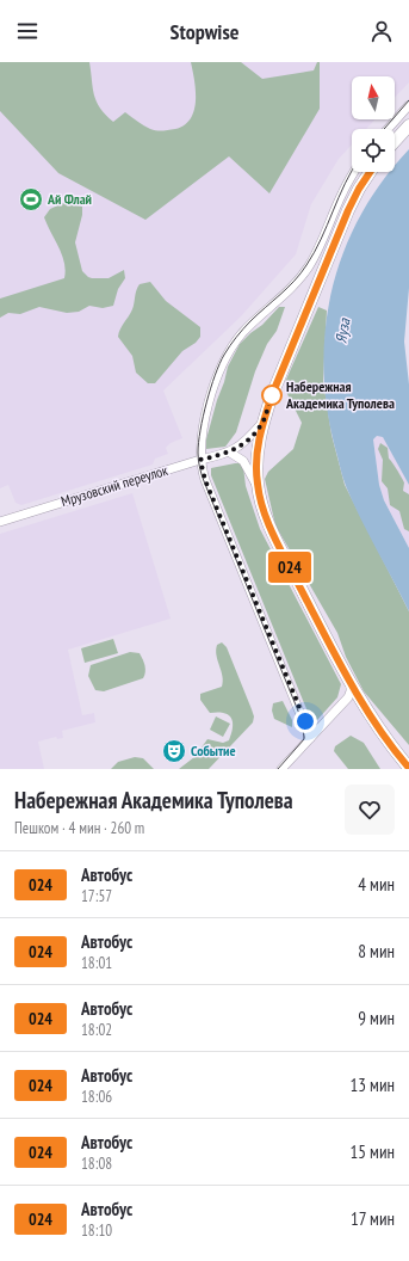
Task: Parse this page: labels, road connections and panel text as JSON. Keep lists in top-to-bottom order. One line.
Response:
{"streets":{"street":["Мрузовский переулок"]},"water":["Яуза"],"places":{"sports":["Ай Флай"],"other":["Набережная Академика Туполева"],"theatre":["Событие"]},"lines":["bus line 024"],"north":"top","page":{"header":"Stopwise","on_map":"024","heading":["Набережная Академика Туполева","Пешком · 4 мин · 260 m"],"list":[{"mark":"024","name":"Автобус","note":"17:57","value":"4 мин"},{"mark":"024","name":"Автобус","note":"18:01","value":"8 мин"},{"mark":"024","name":"Автобус","note":"18:02","value":"9 мин"},{"mark":"024","name":"Автобус","note":"18:06","value":"13 мин"},{"mark":"024","name":"Автобус","note":"18:08","value":"15 мин"},{"mark":"024","name":"Автобус","note":"18:10","value":"17 мин"}]}}
